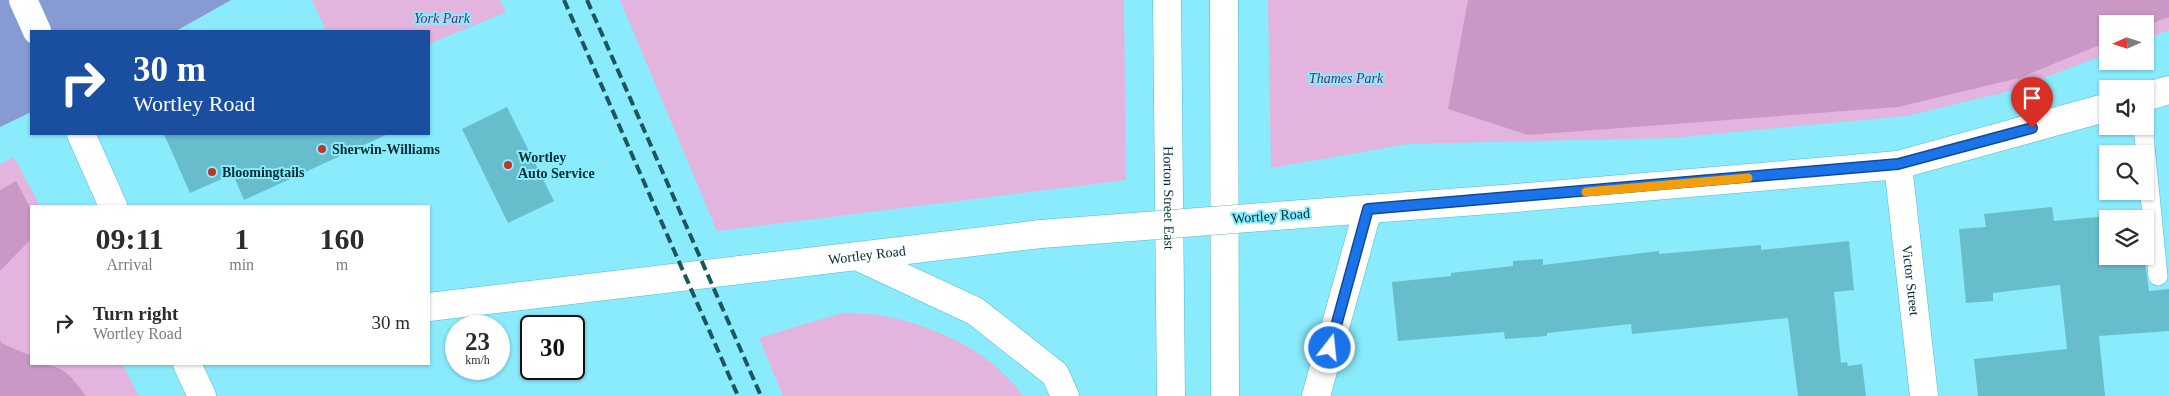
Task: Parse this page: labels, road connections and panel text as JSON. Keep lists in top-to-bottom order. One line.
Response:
{"streets":{"street":["Horton Street East","Wortley Road","Victor Street"]},"crossings":[["Wortley Road","Victor Street"]],"parks":["York Park","Thames Park"],"places":["Sherwin-Williams","Wortley Auto Service","Bloomingtails"],"north":"left","page":{"turn":["30 m","Wortley Road"],"eta":["09:11","Arrival","1","min","160","m"],"list":[{"name":"Turn right","note":"Wortley Road","value":"30 m"}],"speed":"23 km/h","limit":"30"}}
